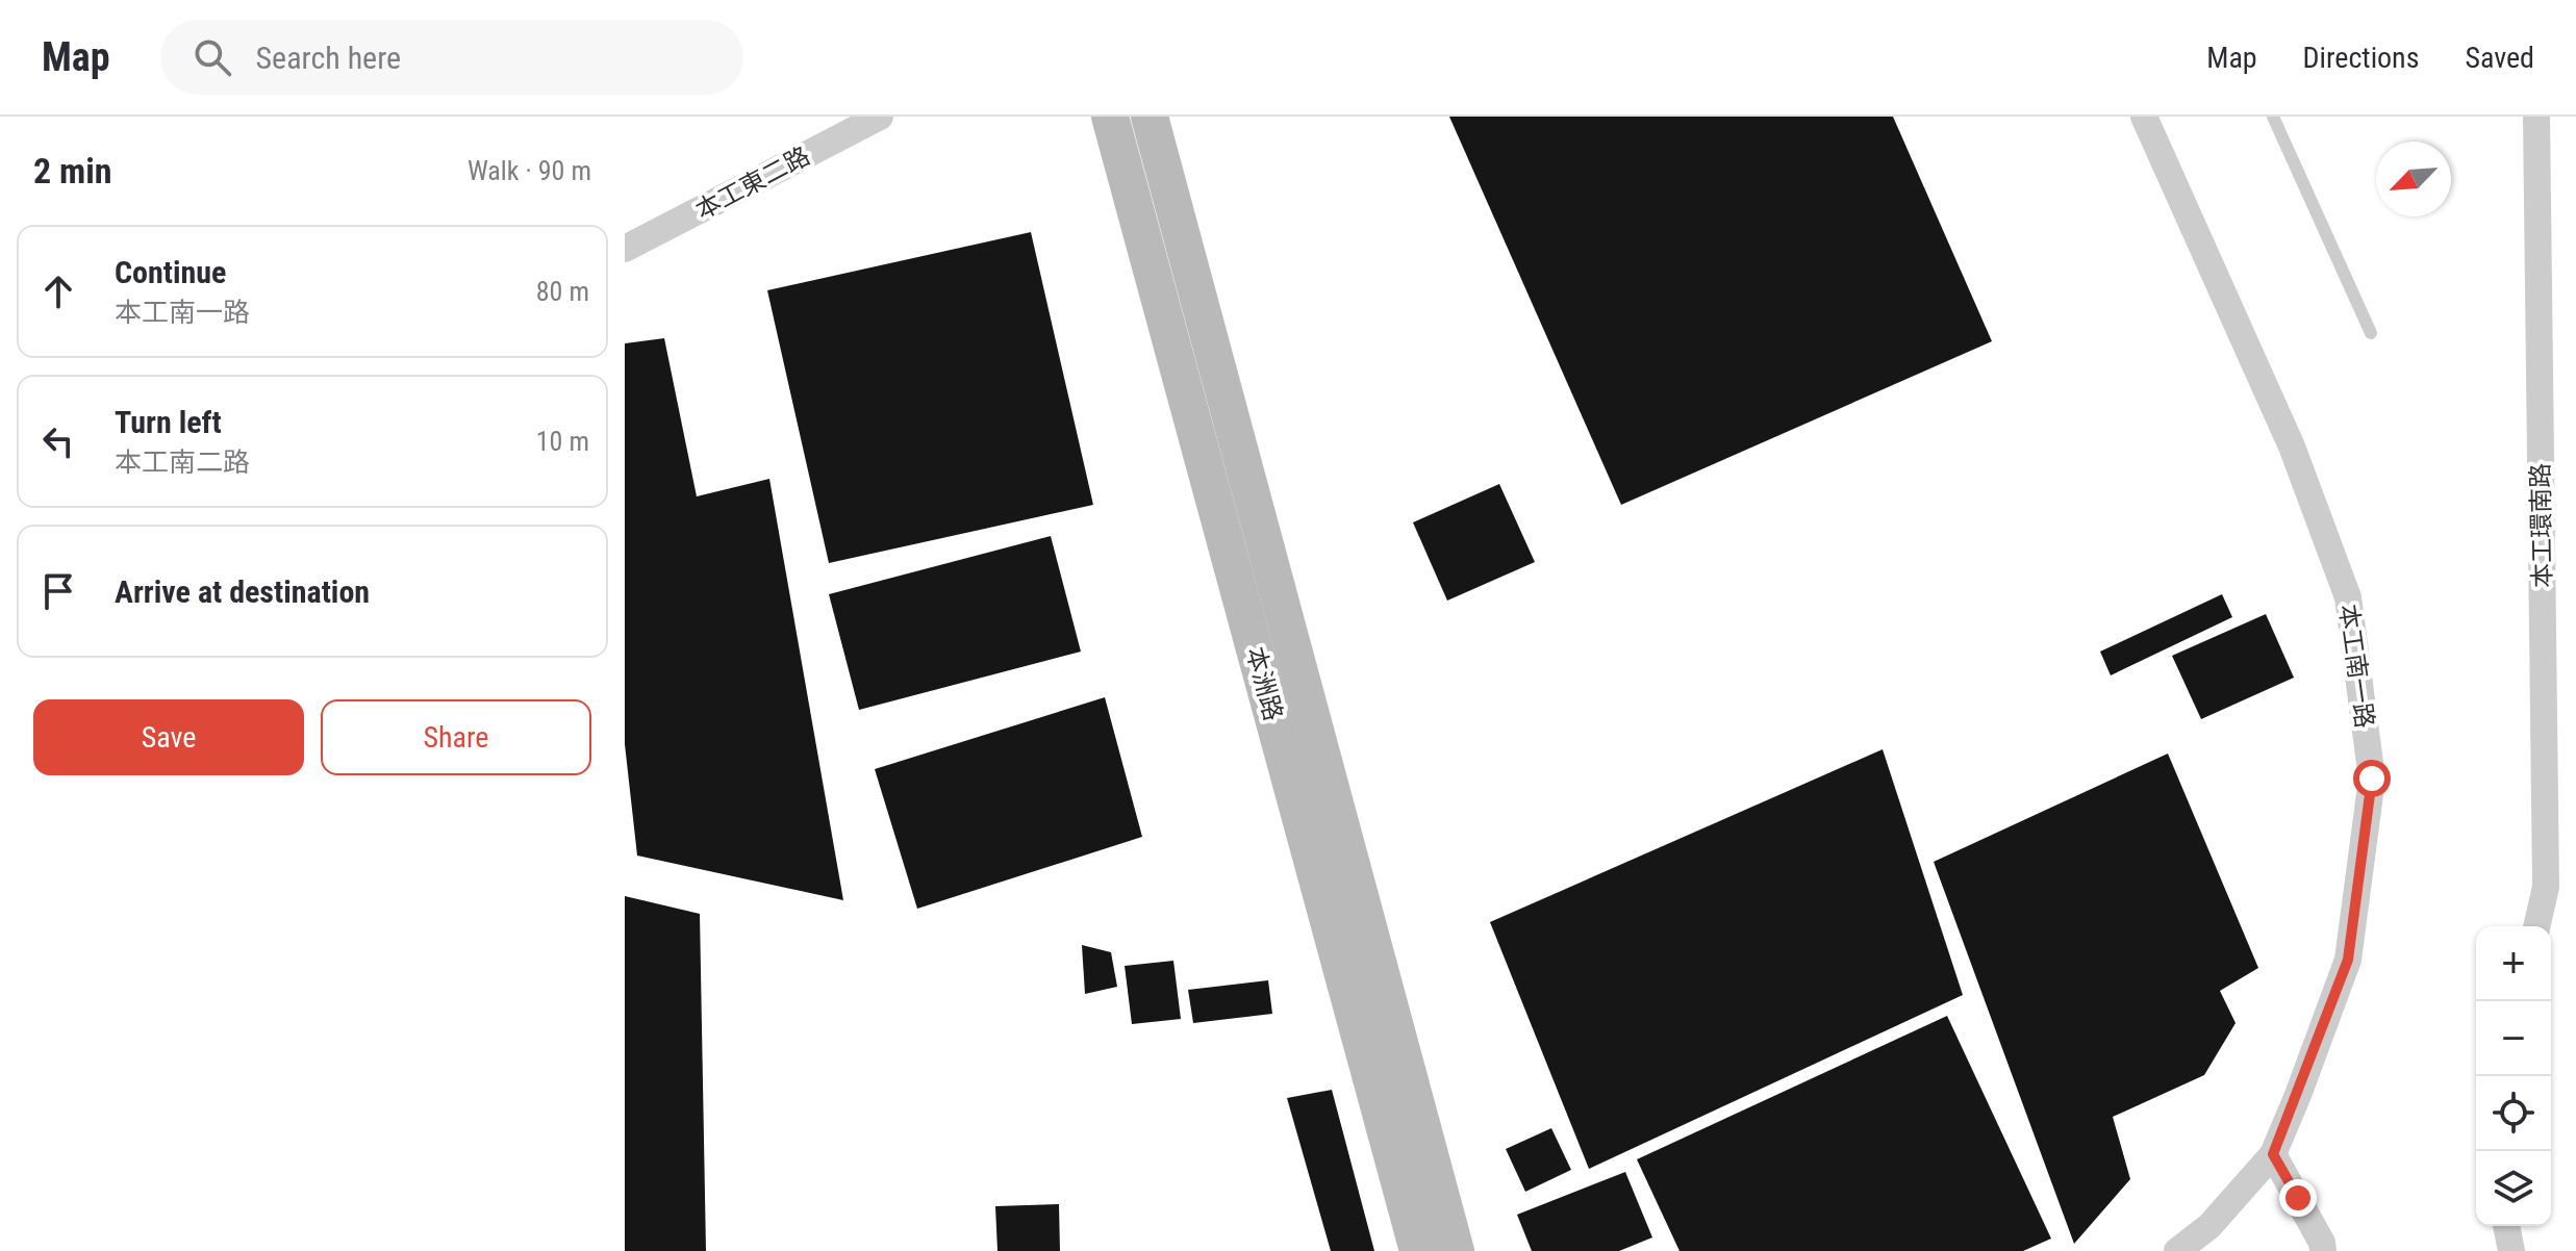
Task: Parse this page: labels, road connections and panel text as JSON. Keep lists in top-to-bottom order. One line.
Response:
{"streets":{"main road":["本洲路"],"street":["本工東二路","本工環南路","本工南一路"]},"north":"bottom left","page":{"header":"Map","search":"Search here","nav":["Map","Directions","Saved"],"heading":["2 min","Walk · 90 m"],"list":[["Continue","本工南一路","80 m"],["Turn left","本工南二路","10 m"],"Arrive at destination"],"buttons":["Save","Share"],"map_buttons":["+","−"]}}
